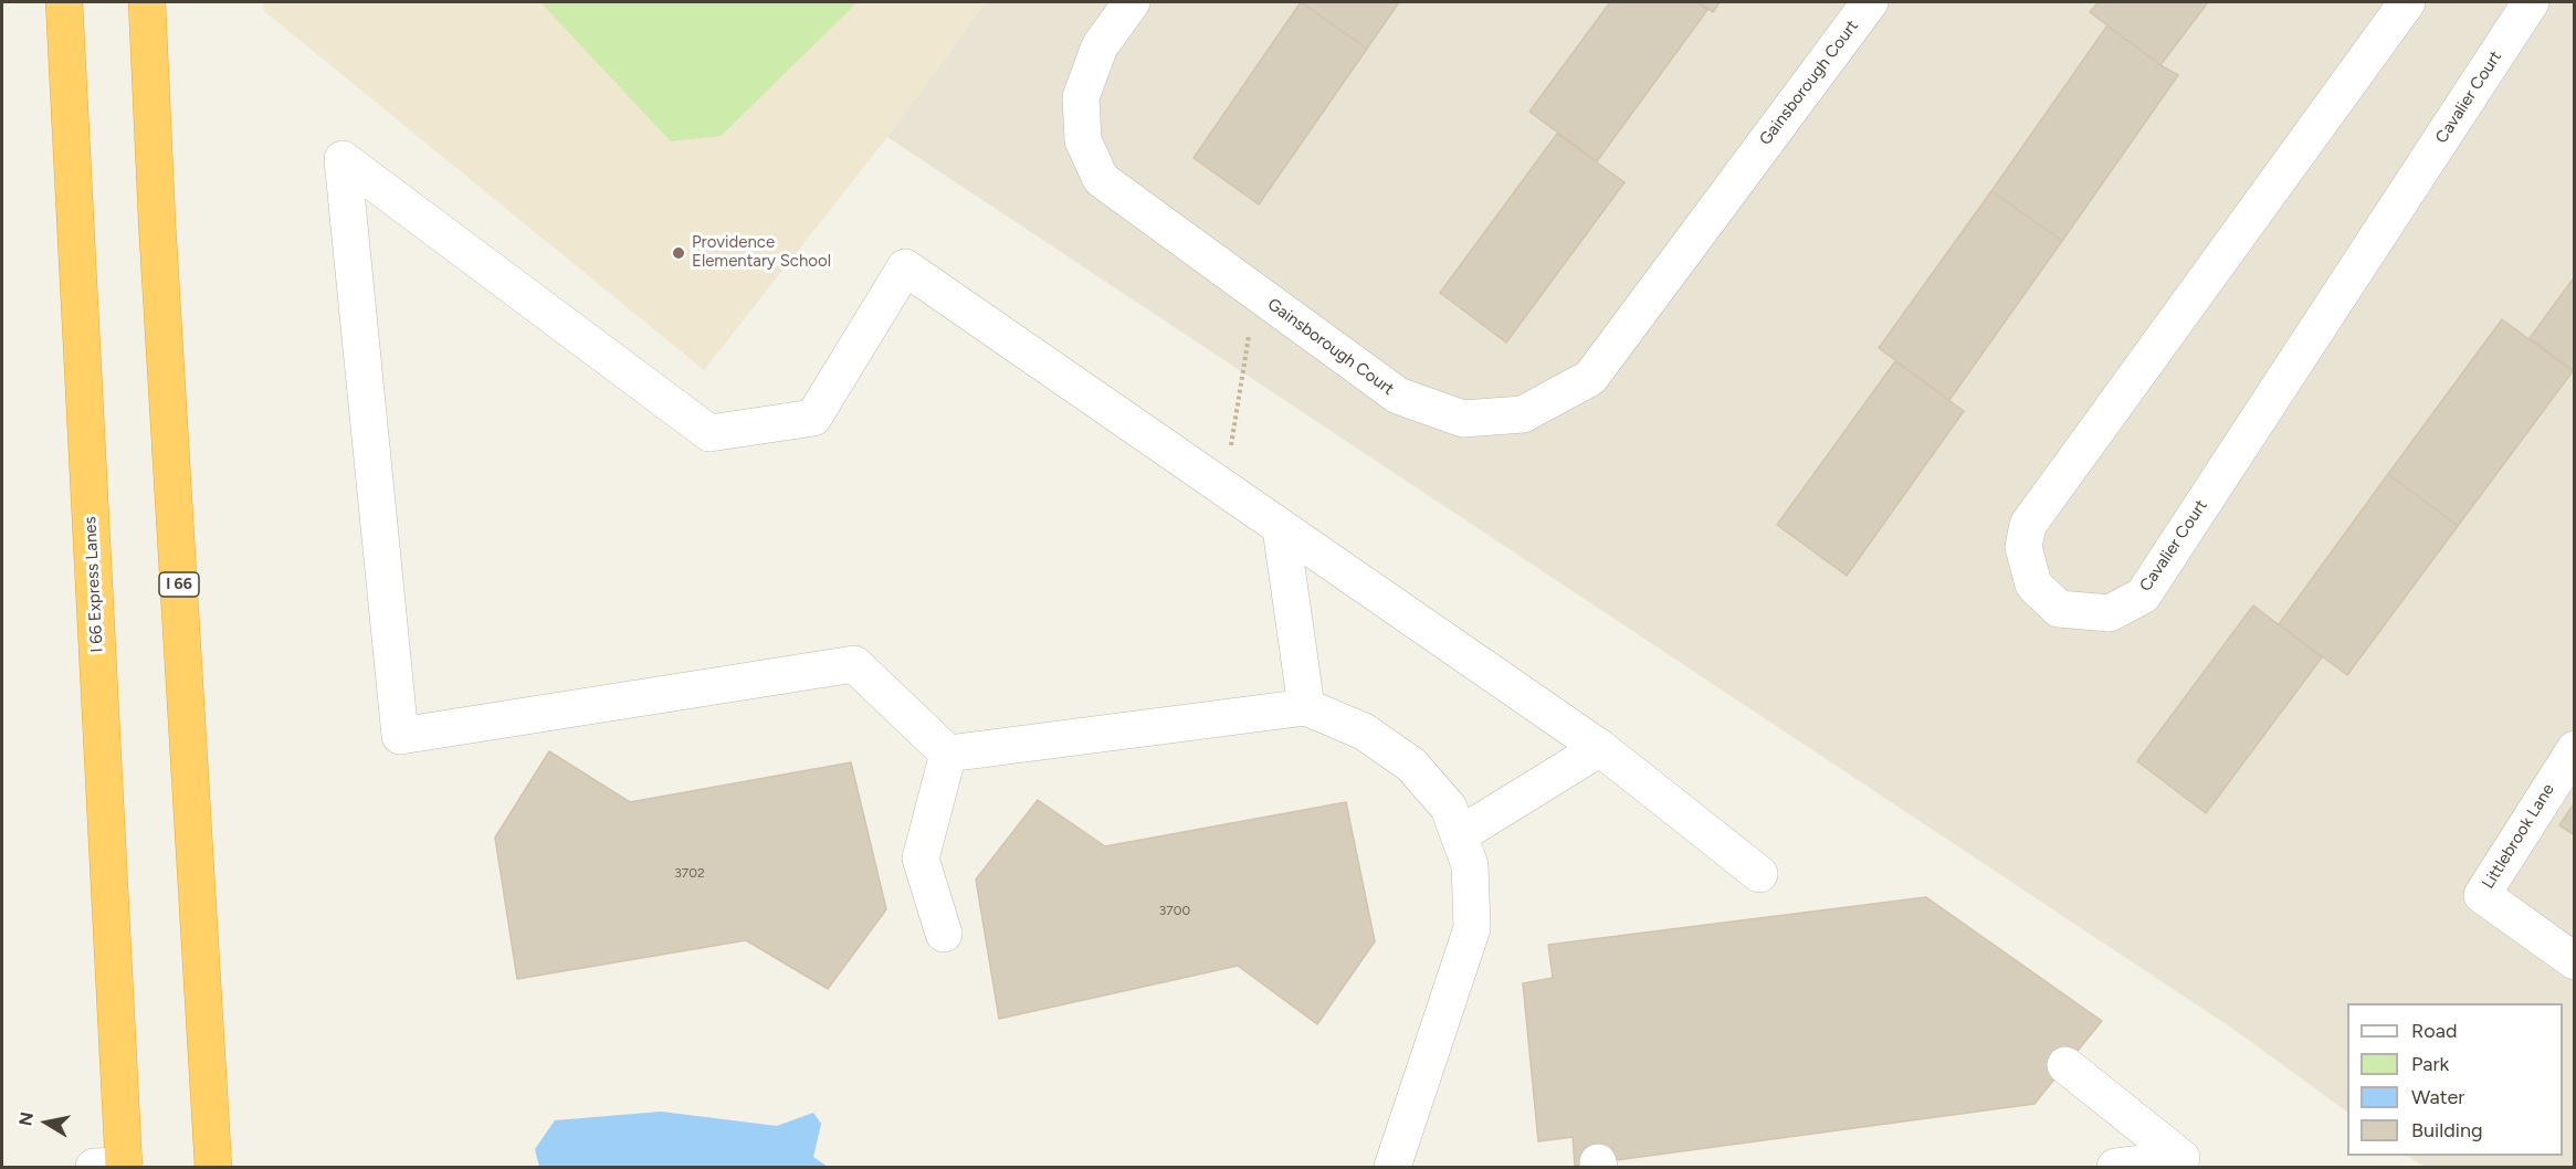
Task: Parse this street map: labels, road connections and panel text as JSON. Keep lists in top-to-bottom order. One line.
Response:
{"streets":{"highway":["I 66 Express Lanes","I 66"],"street":["Gainsborough Court","Cavalier Court","Littlebrook Lane"]},"places":["Providence Elementary School"],"house_numbers":["3702","3700"],"legend":["Road","Park","Water","Building"],"north":"left"}
